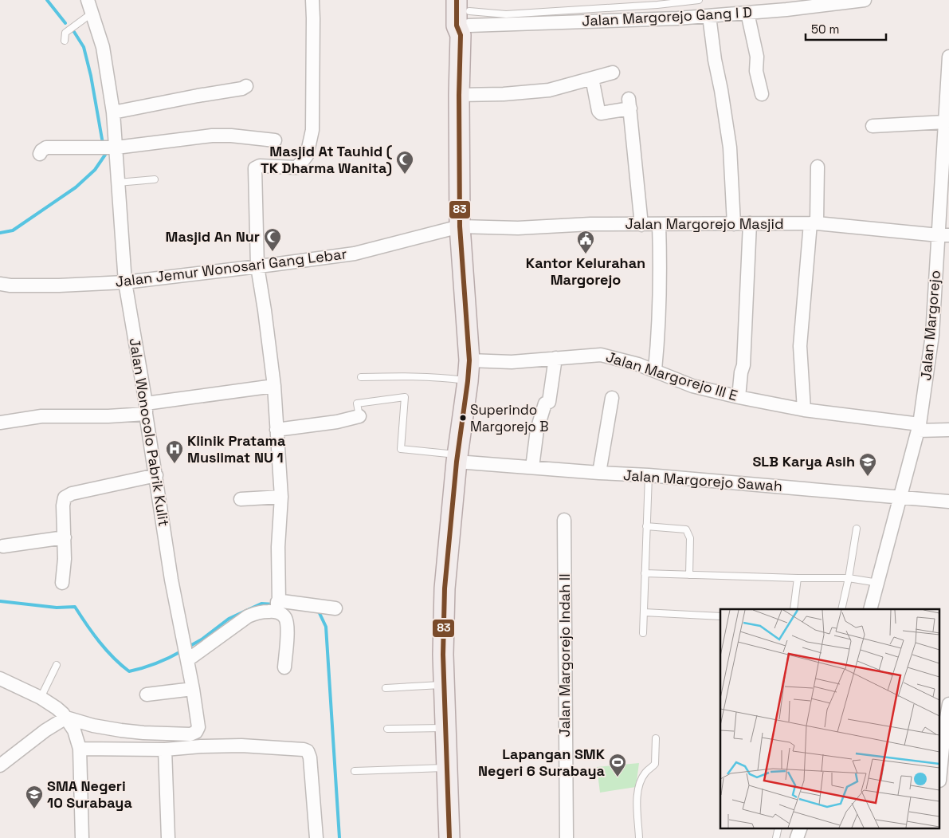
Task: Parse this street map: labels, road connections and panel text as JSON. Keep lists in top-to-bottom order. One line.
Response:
{"streets":{"street":["Jalan Margorejo Gang I D","Jalan Margorejo Masjid","Jalan Jemur Wonosari Gang Lebar","Jalan Margorejo","Jalan Margorejo III E","Jalan Wonocolo Pabrik Kulit","Jalan Margorejo Sawah","Jalan Margorejo Indah II"]},"crossings":[["Jalan Margorejo Masjid","Jalan Jemur Wonosari Gang Lebar"],["Jalan Margorejo Masjid","Jalan Margorejo"],["Jalan Jemur Wonosari Gang Lebar","Jalan Wonocolo Pabrik Kulit"],["Jalan Margorejo","Jalan Margorejo III E"],["Jalan Margorejo","Jalan Margorejo Sawah"]],"places":{"mosque":["Masjid At Tauhid ( TK Dharma Wanita)","Masjid An Nur"],"public building":["Kantor Kelurahan Margorejo"],"other":["Superindo Margorejo B"],"hospital":["Klinik Pratama Muslimat NU 1"],"school or university":["SLB Karya Asih","SMA Negeri 10 Surabaya"],"sports":["Lapangan SMK Negeri 6 Surabaya"]},"lines":["transit line 83"],"scale_bar":"50 m"}
